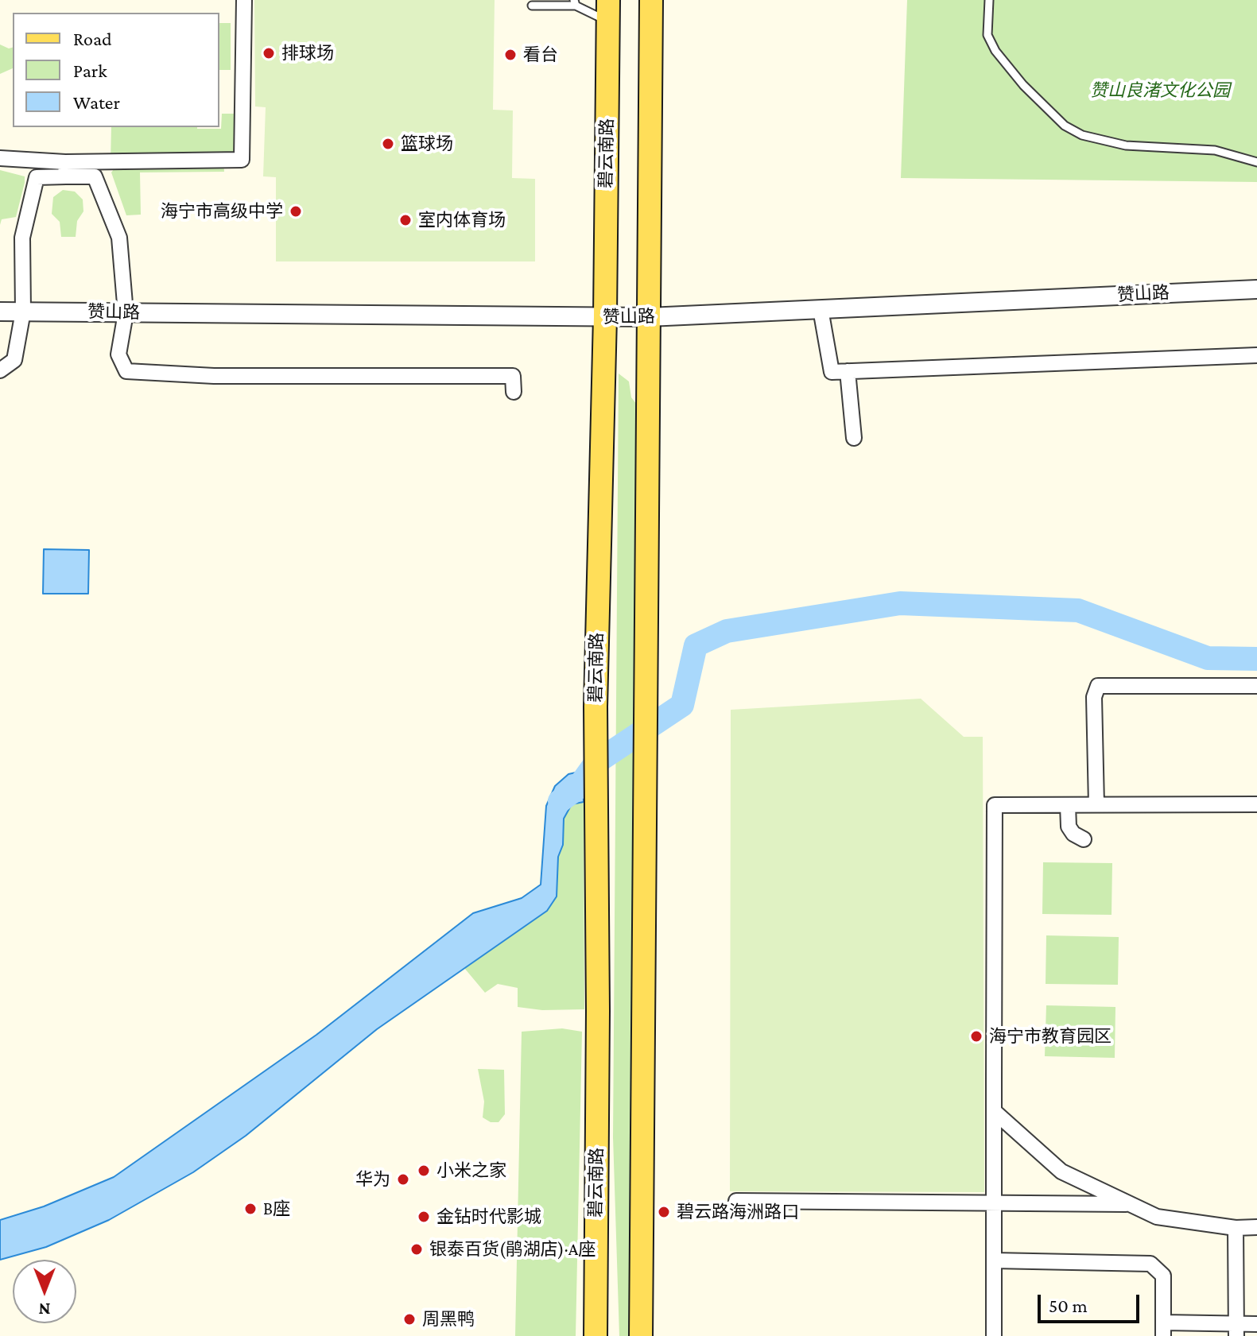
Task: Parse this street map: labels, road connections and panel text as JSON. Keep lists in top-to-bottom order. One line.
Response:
{"streets":{"main road":["碧云南路"],"street":["赞山路"]},"crossings":[["碧云南路","赞山路"]],"parks":["赞山良渚文化公园"],"places":["排球场","看台","篮球场","海宁市高级中学","室内体育场","海宁市教育园区","小米之家","华为","B座","碧云路海洲路口","金钻时代影城","银泰百货(鹃湖店)·A座","周黑鸭"],"legend":["Road","Park","Water"],"scale_bar":"50 m","north":"bottom"}
